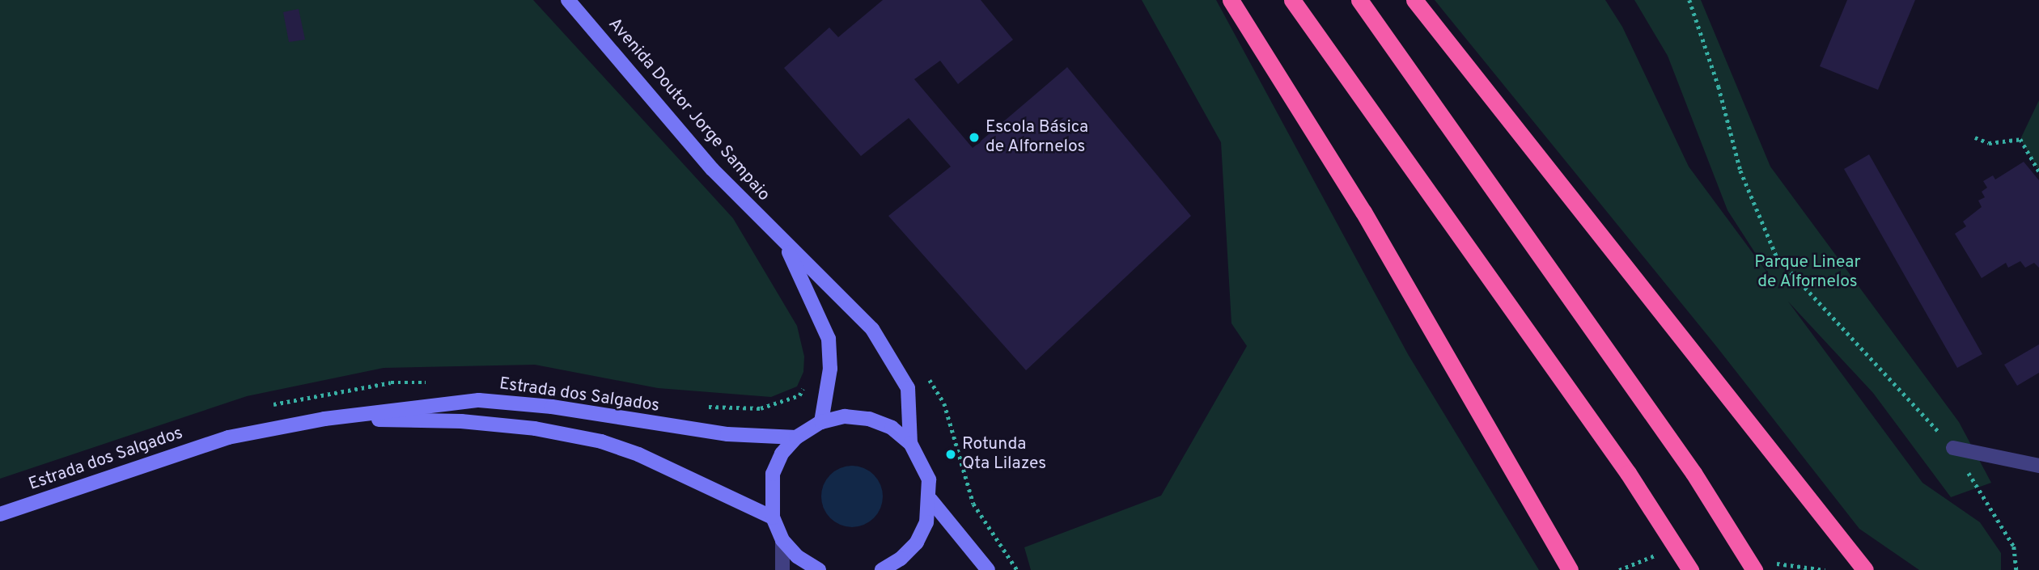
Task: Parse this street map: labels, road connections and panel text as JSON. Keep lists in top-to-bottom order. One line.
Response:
{"streets":{"main road":["Avenida Doutor Jorge Sampaio","Estrada dos Salgados"]},"parks":["Parque Linear de Alfornelos"],"places":["Escola Básica de Alfornelos","Rotunda Qta Lilazes"]}
